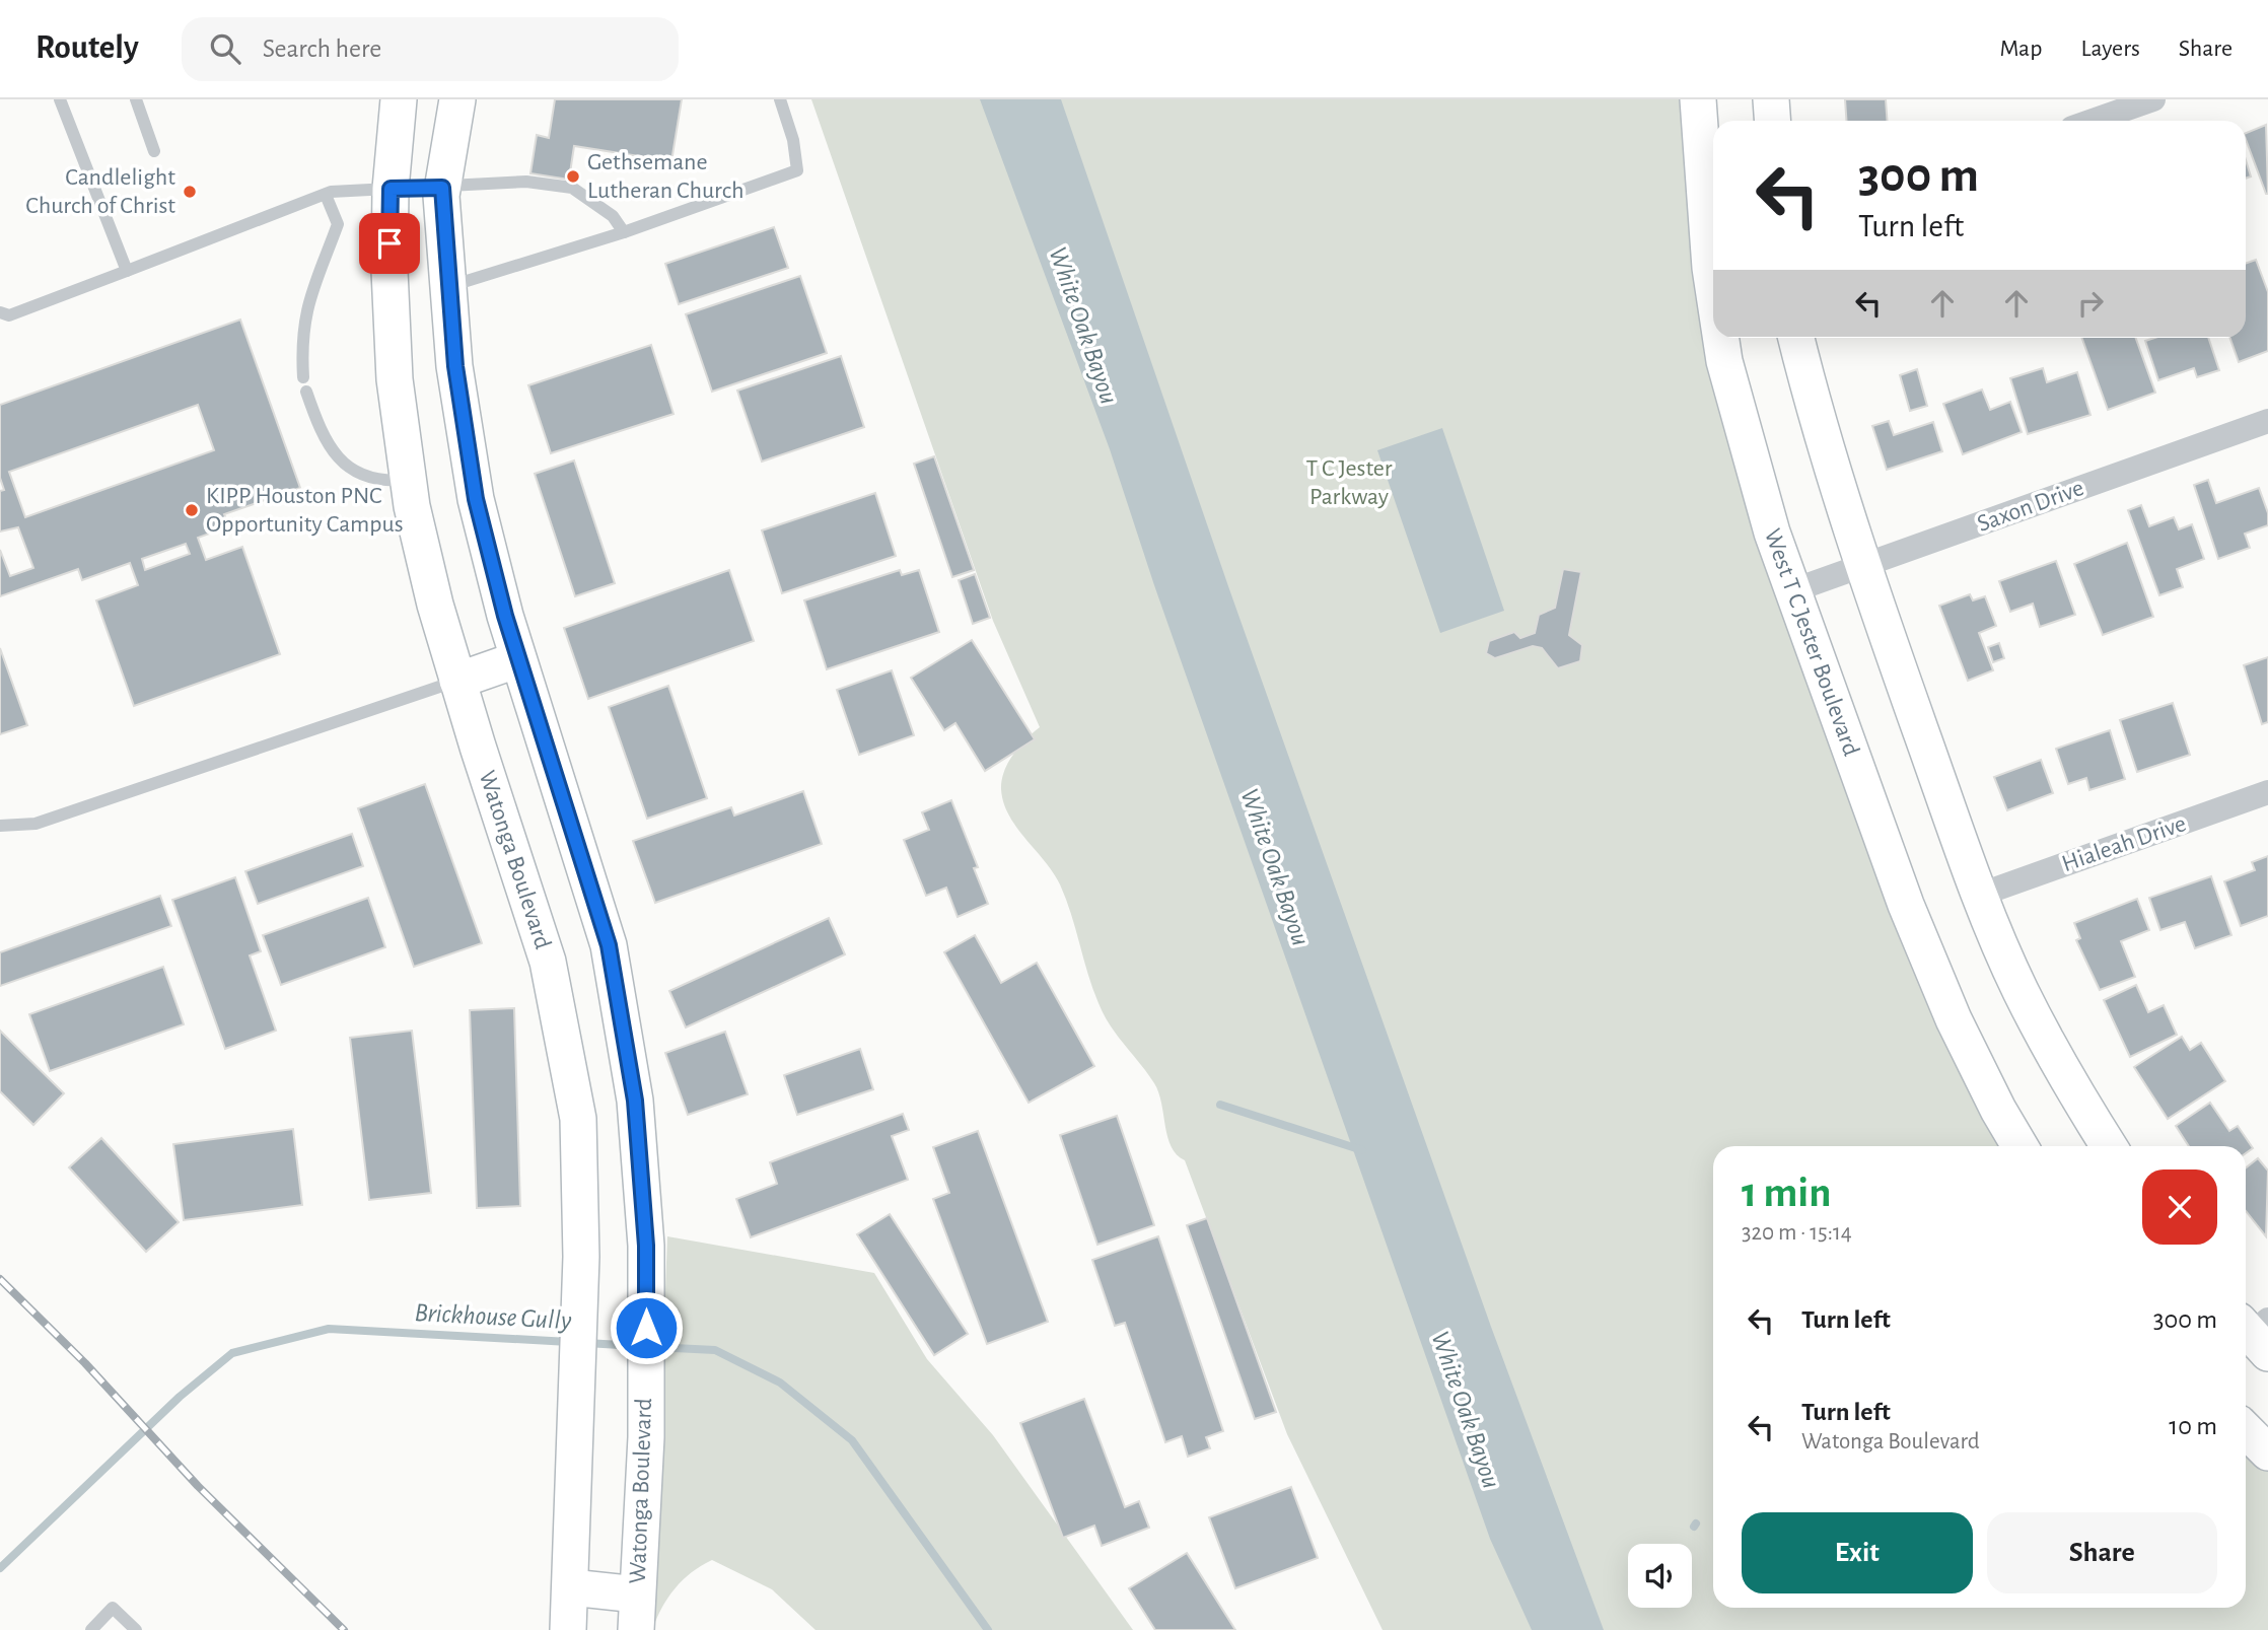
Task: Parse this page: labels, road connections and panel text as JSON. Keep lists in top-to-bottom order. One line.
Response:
{"streets":{"main road":["West T C Jester Boulevard","Watonga Boulevard"],"street":["Saxon Drive","Hialeah Drive"]},"crossings":[["Saxon Drive","West T C Jester Boulevard"]],"water":["White Oak Bayou","Brickhouse Gully"],"parks":["T C Jester Parkway"],"places":["Gethsemane Lutheran Church","Candlelight Church of Christ","KIPP Houston PNC Opportunity Campus"],"page":{"header":"Routely","search":"Search here","nav":["Map","Layers","Share"],"turn":["300 m","Turn left"],"heading":["1 min","320 m · 15:14"],"list":[{"name":"Turn left","value":"300 m"},{"name":"Turn left","note":"Watonga Boulevard","value":"10 m"}],"buttons":["Exit","Share"]}}
